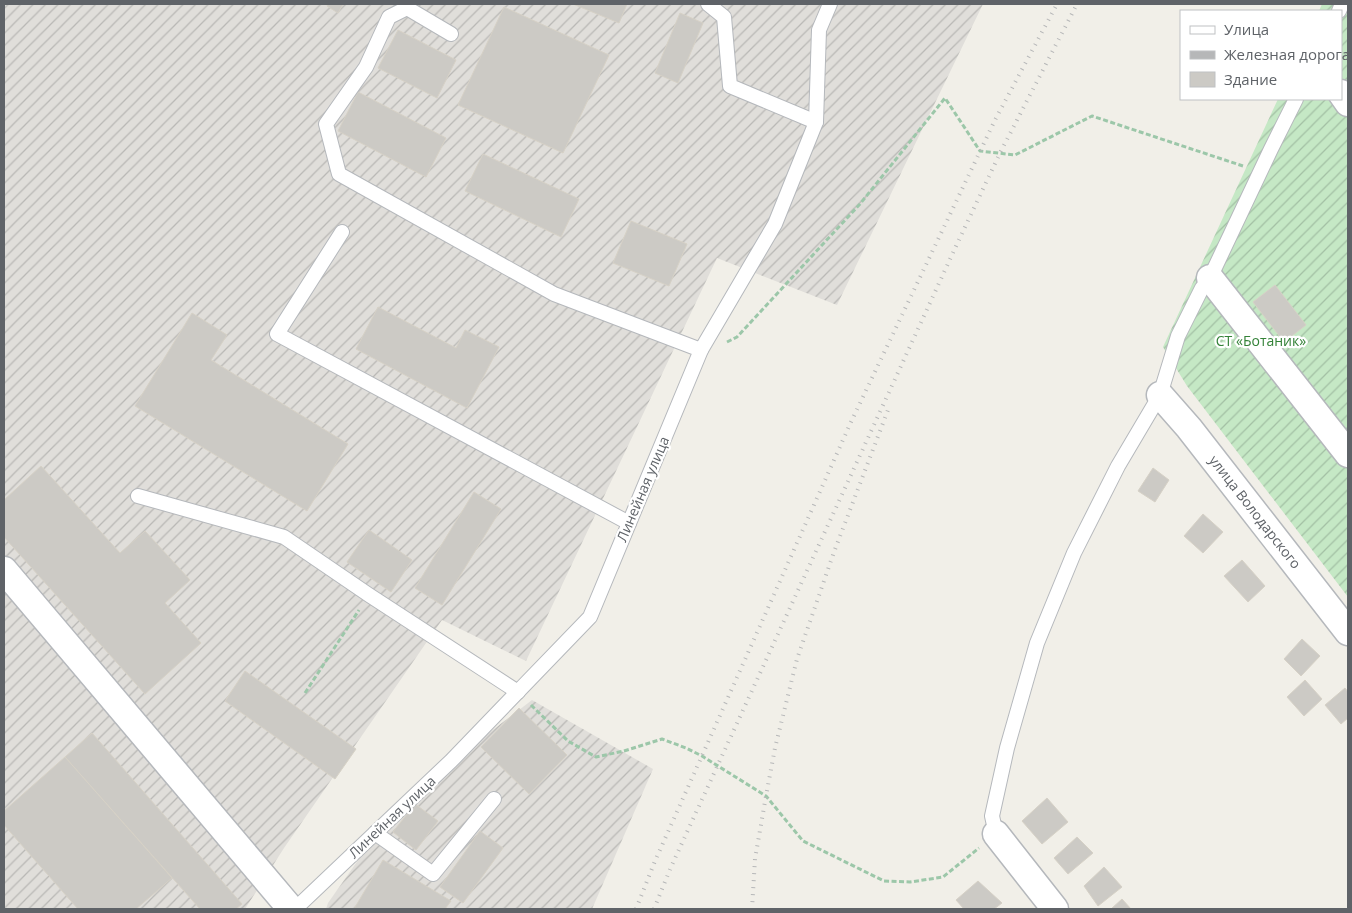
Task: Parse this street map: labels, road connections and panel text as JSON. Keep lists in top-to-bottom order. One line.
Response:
{"streets":{"street":["Линейная улица","улица Володарского"]},"parks":["СТ «Ботаник»"],"legend":["Улица","Железная дорога","Здание"]}
